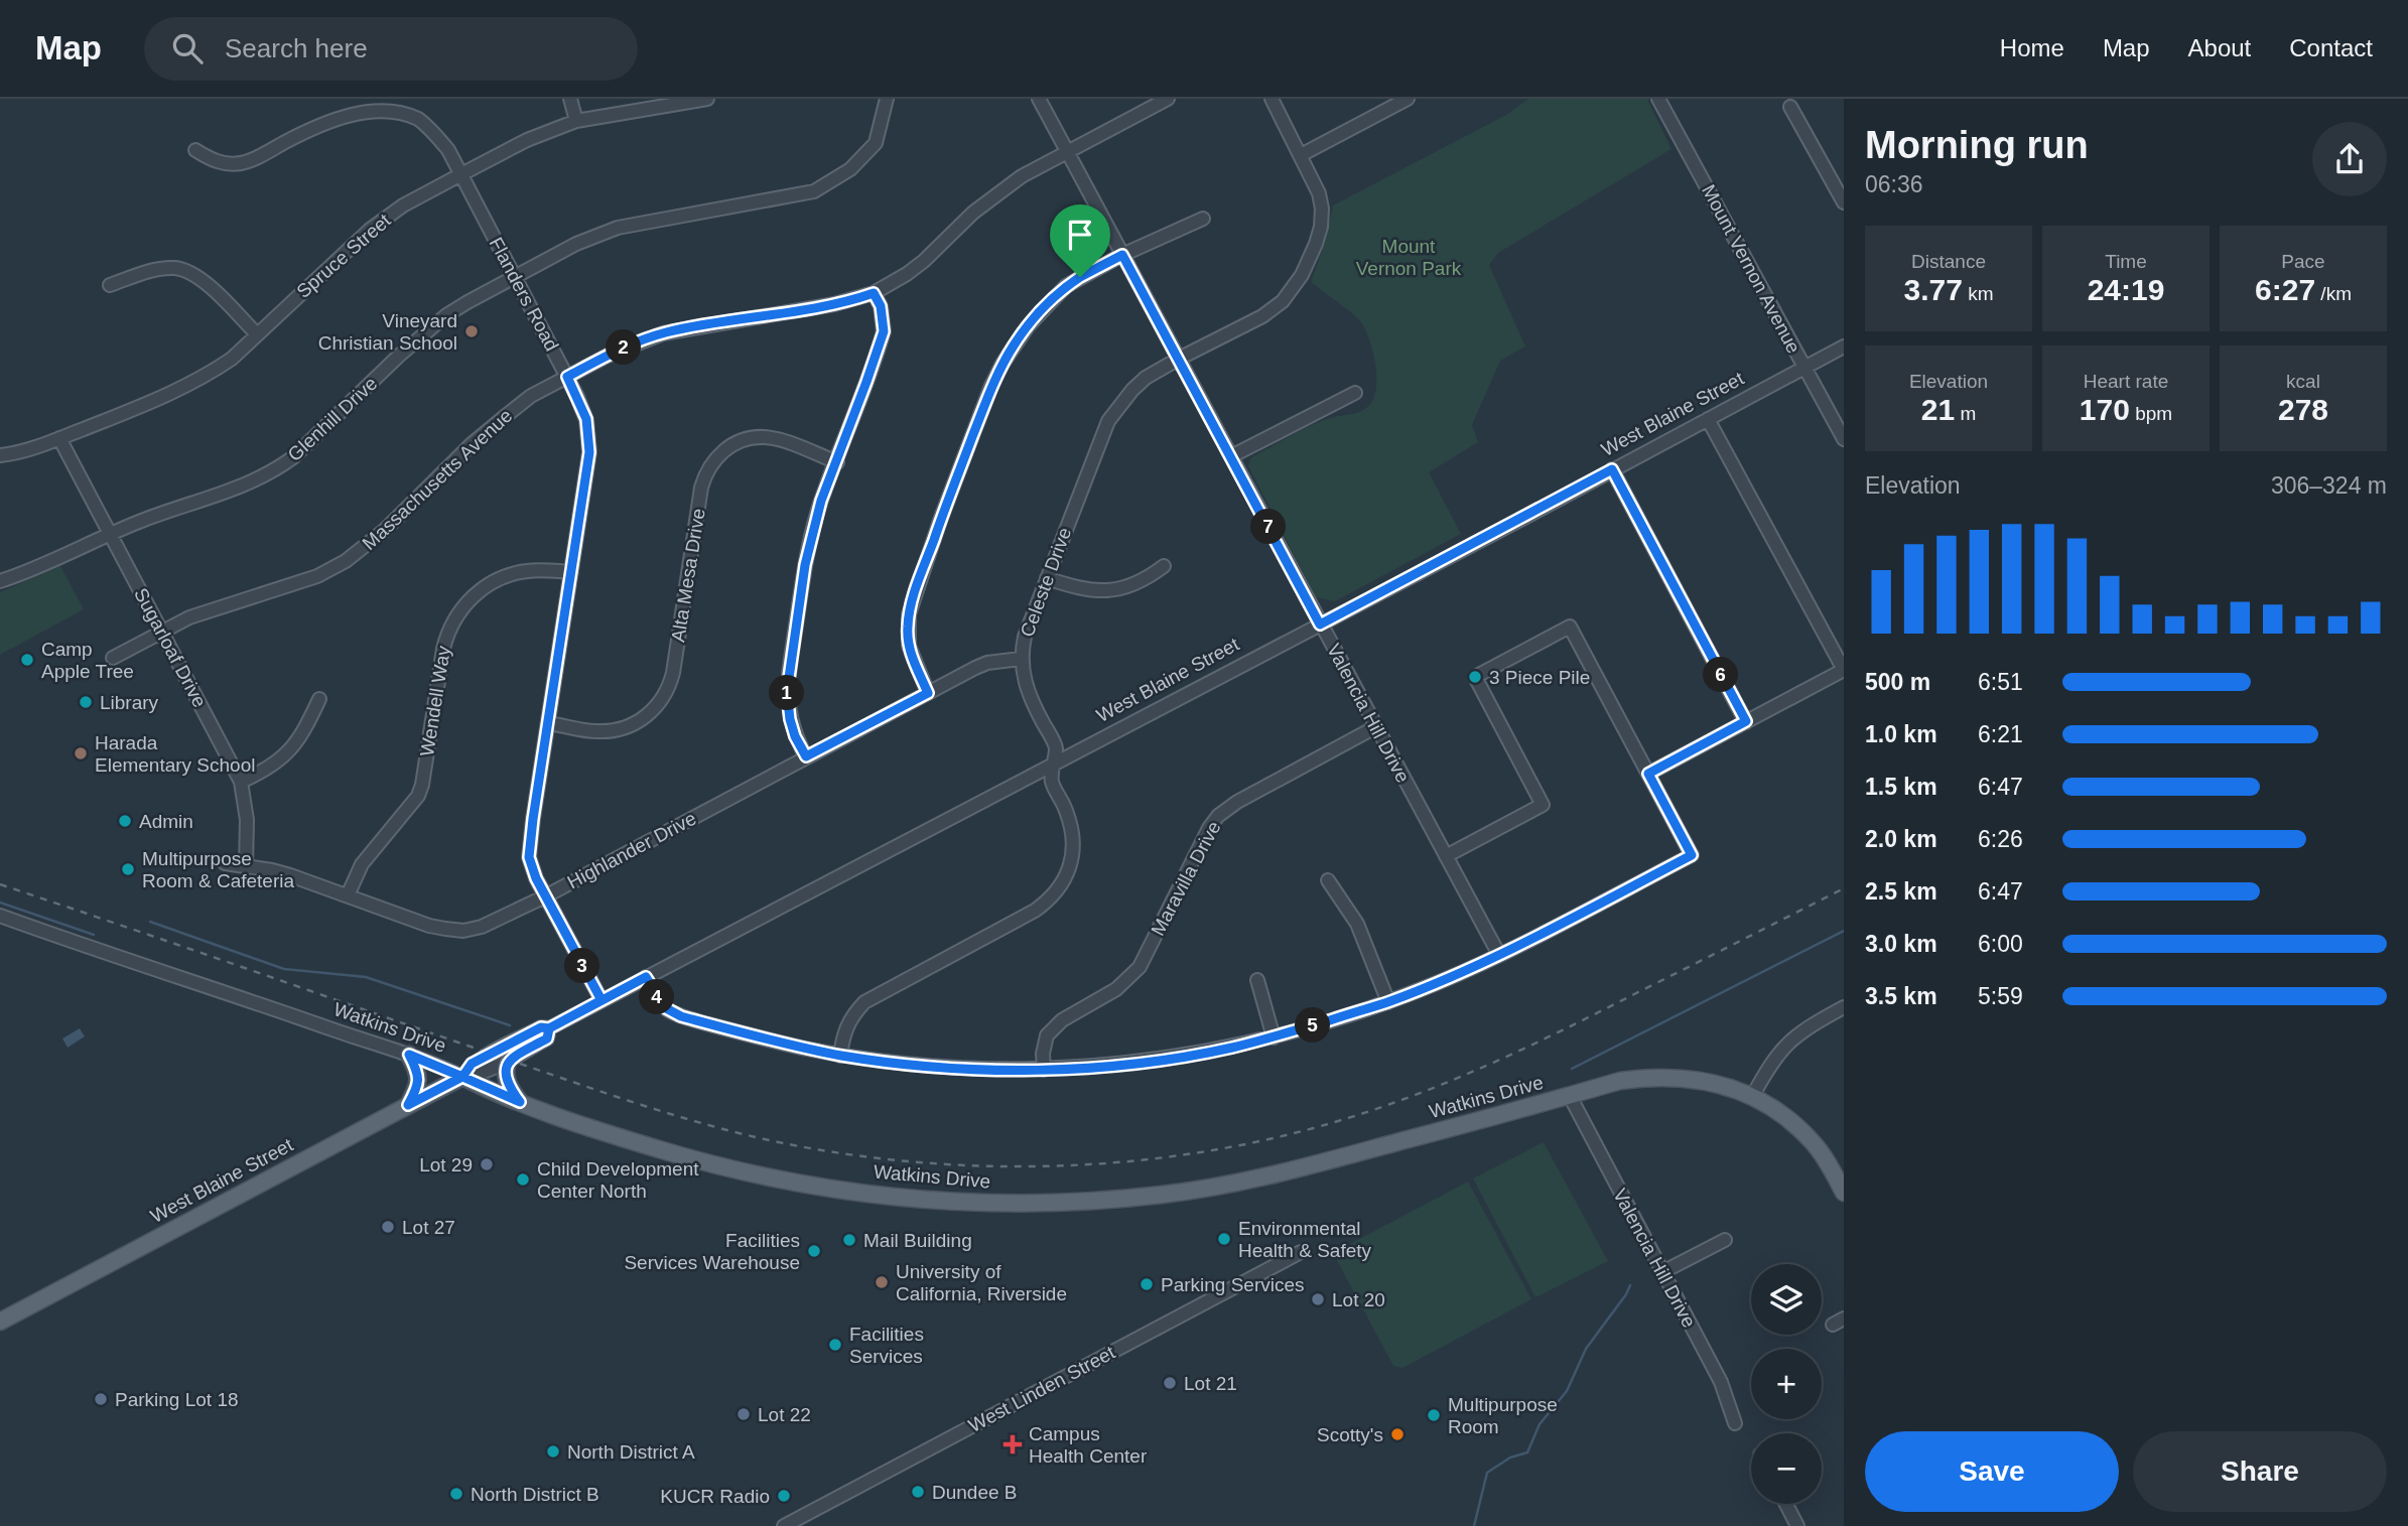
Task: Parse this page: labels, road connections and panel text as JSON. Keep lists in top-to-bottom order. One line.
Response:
{"streets":{"main road":["West Blaine Street","Watkins Drive"],"street":["Spruce Street","Mount Vernon Avenue","Flanders Road","Glenhill Drive","Massachusetts Avenue","Alta Mesa Drive","Celeste Drive","Sugarloaf Drive","Wendell Way","Valencia Hill Drive","Highlander Drive","Maravilla Drive","West Linden Street"]},"crossings":[["Spruce Street","Flanders Road"],["Spruce Street","Sugarloaf Drive"],["Mount Vernon Avenue","West Blaine Street"],["Flanders Road","West Blaine Street"],["Flanders Road","Glenhill Drive"],["Flanders Road","Massachusetts Avenue"],["Flanders Road","Alta Mesa Drive"],["Flanders Road","Wendell Way"],["Flanders Road","Highlander Drive"],["West Blaine Street","Celeste Drive"],["West Blaine Street","Valencia Hill Drive"],["West Blaine Street","Watkins Drive"],["Glenhill Drive","Sugarloaf Drive"],["Massachusetts Avenue","Sugarloaf Drive"],["Massachusetts Avenue","Valencia Hill Drive"],["Celeste Drive","Valencia Hill Drive"],["Celeste Drive","Highlander Drive"],["Sugarloaf Drive","Highlander Drive"],["Wendell Way","Highlander Drive"],["Valencia Hill Drive","Maravilla Drive"],["Valencia Hill Drive","Watkins Drive"]],"parks":["Mount Vernon Park"],"places":{"other":["Vineyard Christian School","Camp Apple Tree","3 Piece Pile","Library","Harada Elementary School","Admin","Multipurpose Room & Cafeteria","Lot 29","Child Development Center North","Lot 27","Environmental Health & Safety","Mail Building","Facilities Services Warehouse","University of California, Riverside","Parking Services","Lot 20","Facilities Services","Lot 21","Parking Lot 18","Lot 22","Multipurpose Room","Scotty's","North District A","Dundee B","North District B","KUCR Radio"],"health":["Campus Health Center"]},"page":{"header":"Map","search":"Search here","nav":["Home","Map","About","Contact"],"heading":["Morning run","06:36"],"stats":[["Distance","3.77 km"],["Time","24:19"],["Pace","6:27 /km"],["Elevation","21 m"],["Heart rate","170 bpm"],["kcal","278"]],"pins":["2","7","6","1","3","4","5"],"chart":["Elevation","306–324 m"],"list":[{"name":"500 m","note":"6:51"},{"name":"1.0 km","note":"6:21"},{"name":"1.5 km","note":"6:47"},{"name":"2.0 km","note":"6:26"},{"name":"2.5 km","note":"6:47"},{"name":"3.0 km","note":"6:00"},{"name":"3.5 km","note":"5:59"}],"map_buttons":["+","−"],"buttons":["Save","Share"]}}
